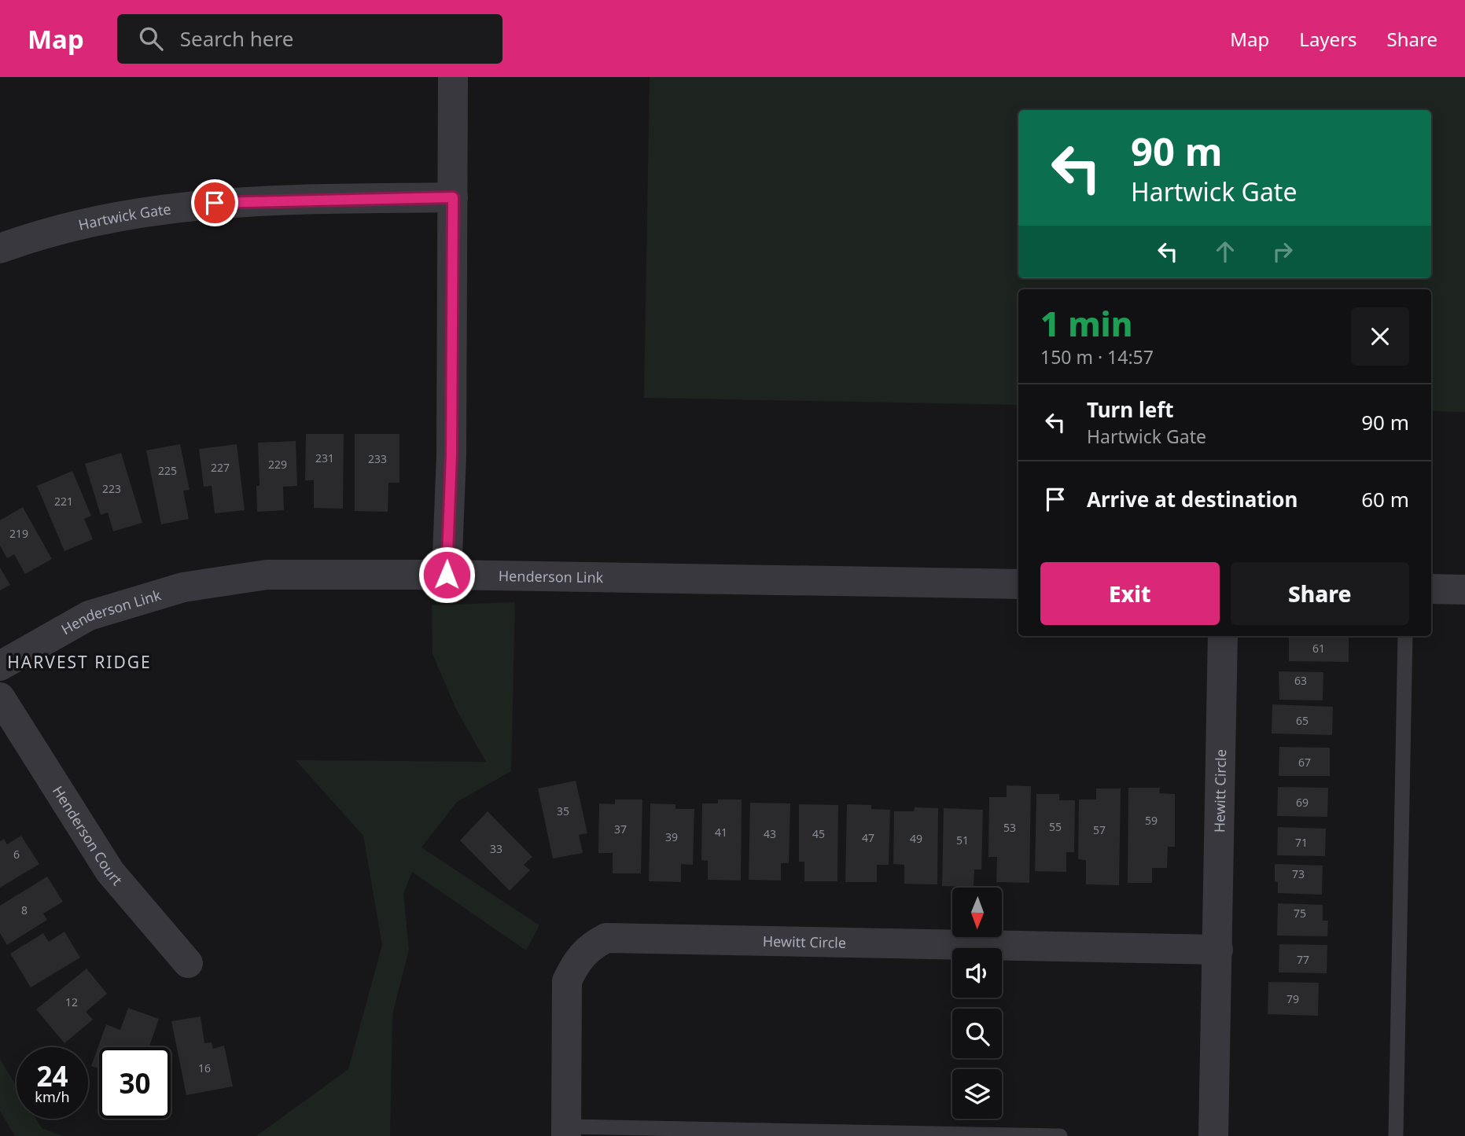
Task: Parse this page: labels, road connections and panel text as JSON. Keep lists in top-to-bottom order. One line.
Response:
{"streets":{"street":["Hartwick Gate","Henderson Link","Hewitt Circle","Henderson Court"]},"districts":["HARVEST RIDGE"],"house_numbers":["231","233","229","227","225","223","221","219","61","63","65","67","69","35","59","55","53","37","57","41","43","45","39","47","49","51","71","33","6","73","8","75","77","79","12","16"],"north":"bottom","page":{"header":"Map","search":"Search here","nav":["Map","Layers","Share"],"turn":["90 m","Hartwick Gate"],"heading":["1 min","150 m · 14:57"],"list":[{"name":"Turn left","note":"Hartwick Gate","value":"90 m"},{"name":"Arrive at destination","value":"60 m"}],"buttons":["Exit","Share"],"speed":"24 km/h","limit":"30"}}
